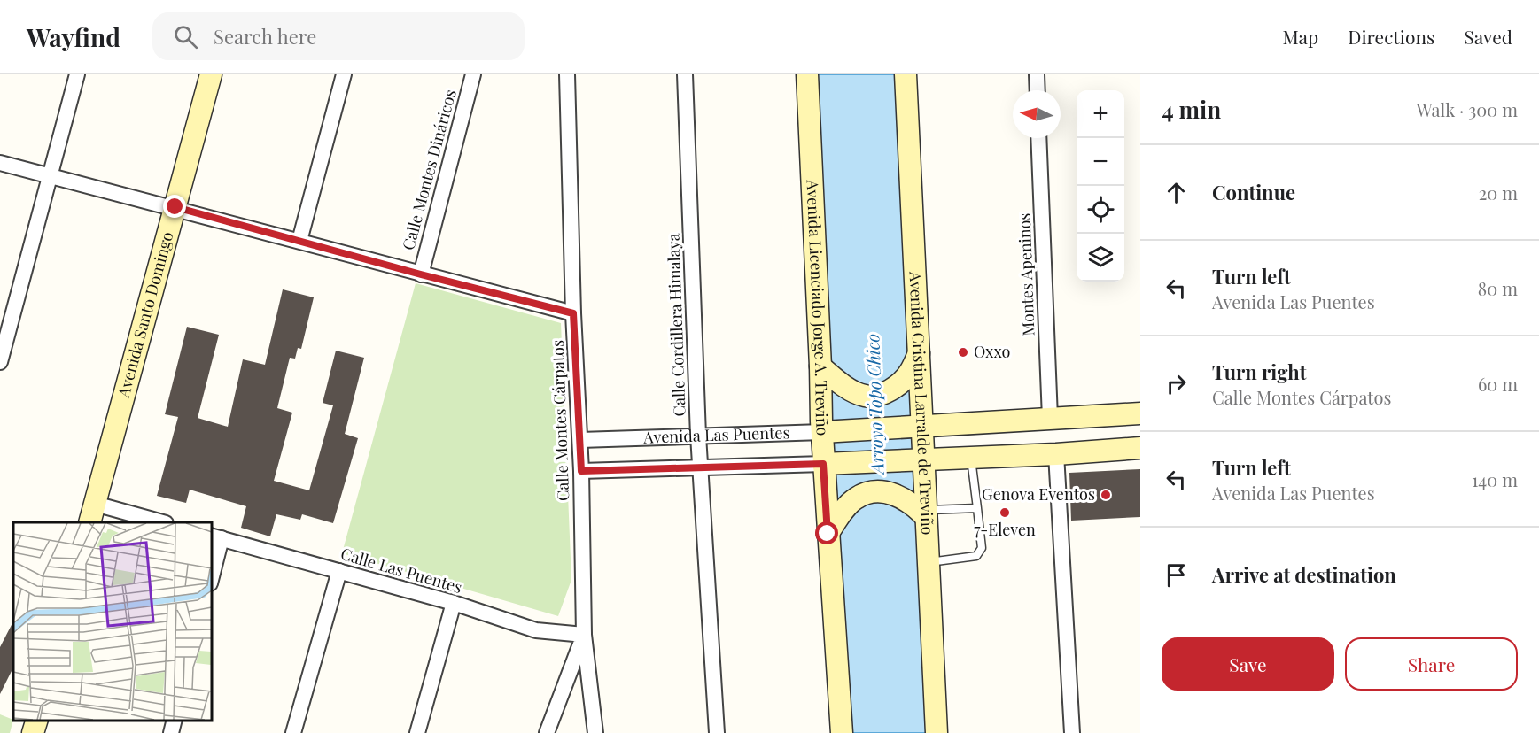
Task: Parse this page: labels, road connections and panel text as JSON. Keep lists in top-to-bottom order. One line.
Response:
{"streets":{"main road":["Avenida Licenciado Jorge A. Treviño","Avenida Santo Domingo","Avenida Cristina Larralde de Treviño","Avenida Las Puentes"],"street":["Calle Montes Dináricos","Montes Apeninos","Calle Cordillera Himalaya","Calle Montes Cárpatos","Calle Las Puentes"]},"crossings":[["Montes Apeninos","Avenida Las Puentes"],["Avenida Licenciado Jorge A. Treviño","Avenida Las Puentes"],["Calle Cordillera Himalaya","Avenida Las Puentes"],["Avenida Cristina Larralde de Treviño","Avenida Las Puentes"],["Calle Montes Cárpatos","Avenida Las Puentes"],["Calle Montes Cárpatos","Calle Las Puentes"]],"water":["Arroyo Topo Chico"],"places":["Oxxo","Genova Eventos","7-Eleven"],"north":"left","page":{"header":"Wayfind","search":"Search here","nav":["Map","Directions","Saved"],"heading":["4 min","Walk · 300 m"],"map_buttons":["+","−"],"list":[["Continue","20 m"],["Turn left","Avenida Las Puentes","80 m"],["Turn right","Calle Montes Cárpatos","60 m"],["Turn left","Avenida Las Puentes","140 m"],"Arrive at destination"],"buttons":["Save","Share"]}}
